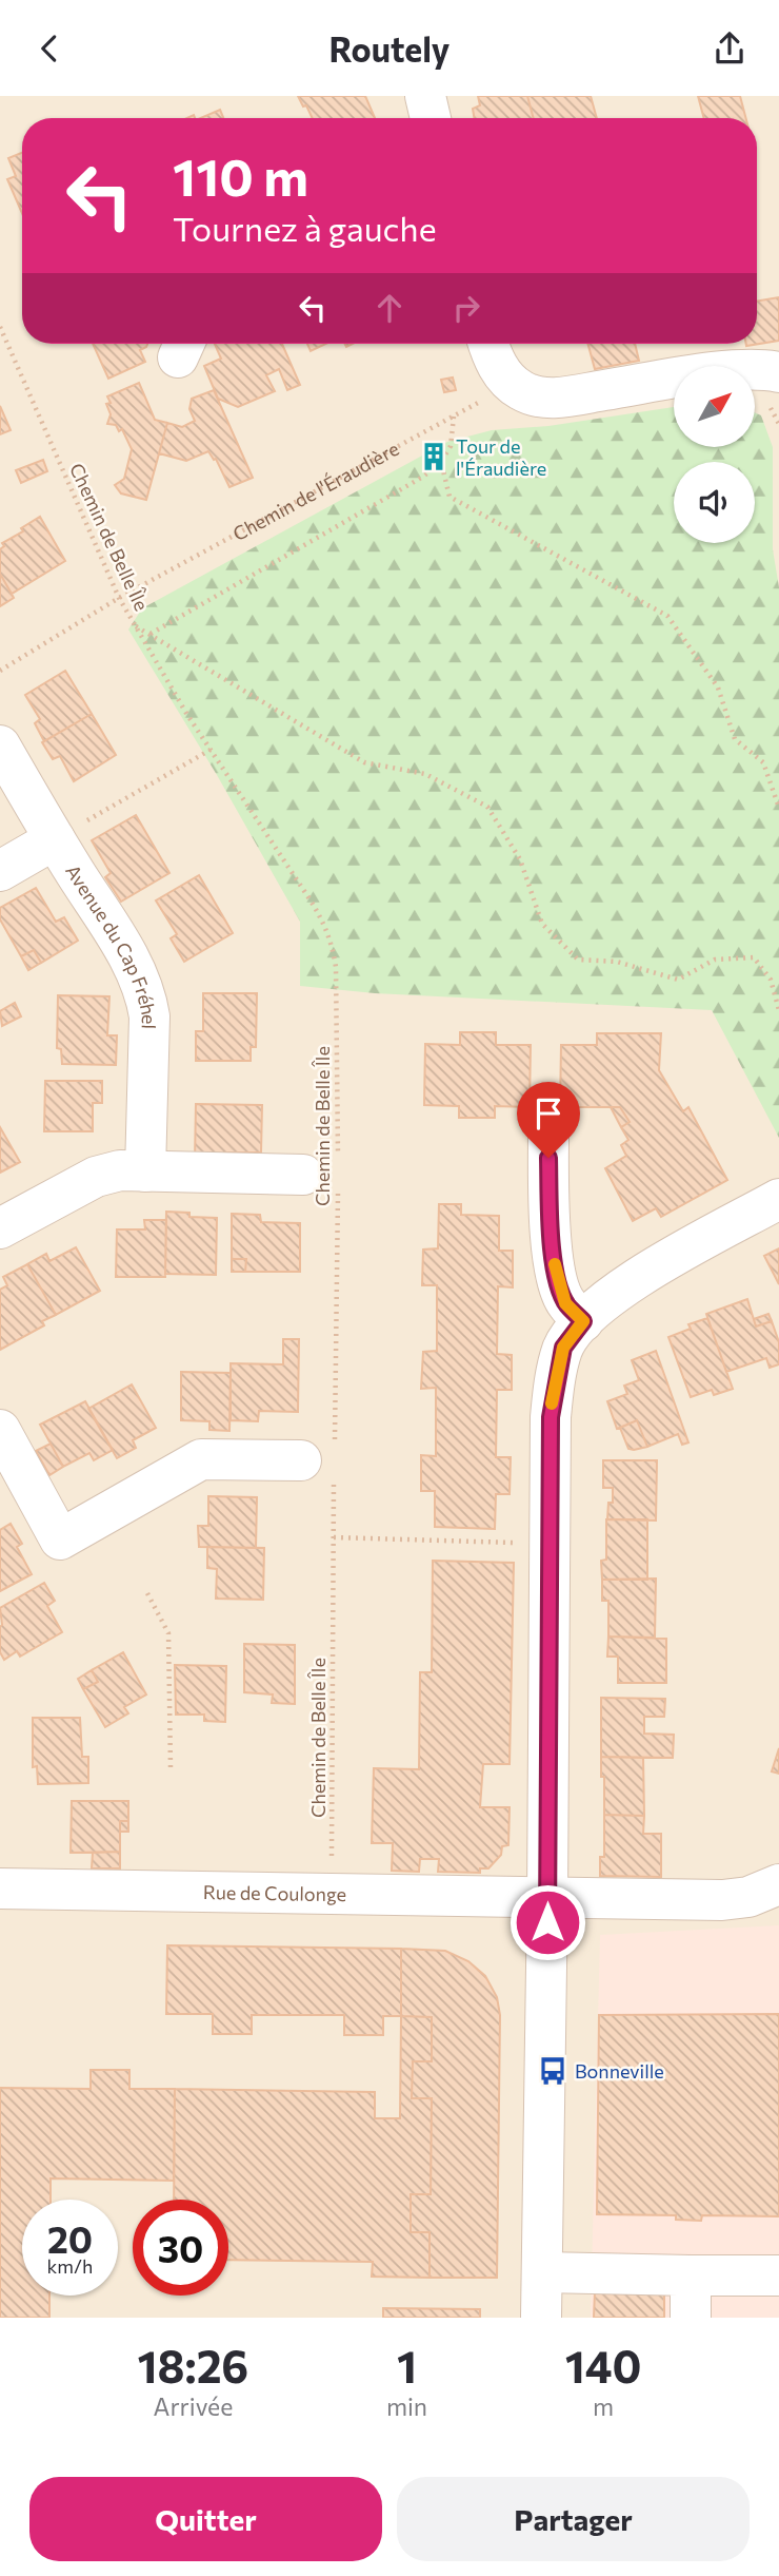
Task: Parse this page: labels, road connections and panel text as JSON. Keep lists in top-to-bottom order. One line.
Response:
{"streets":{"street":["Avenue du Cap Fréhel","Rue de Coulonge"],"path":["Chemin de l'Éraudière","Chemin de Belle Île"]},"crossings":[["Chemin de l'Éraudière","Chemin de Belle Île"],["Chemin de Belle Île","Rue de Coulonge"]],"places":{"building":["Tour de l'Éraudière"],"bus stop":["Bonneville"]},"north":"top right","page":{"header":"Routely","turn":["110 m","Tournez à gauche"],"speed":"20 km/h","limit":"30","eta":["18:26","Arrivée","1","min","140","m"],"buttons":["Quitter","Partager"]}}
